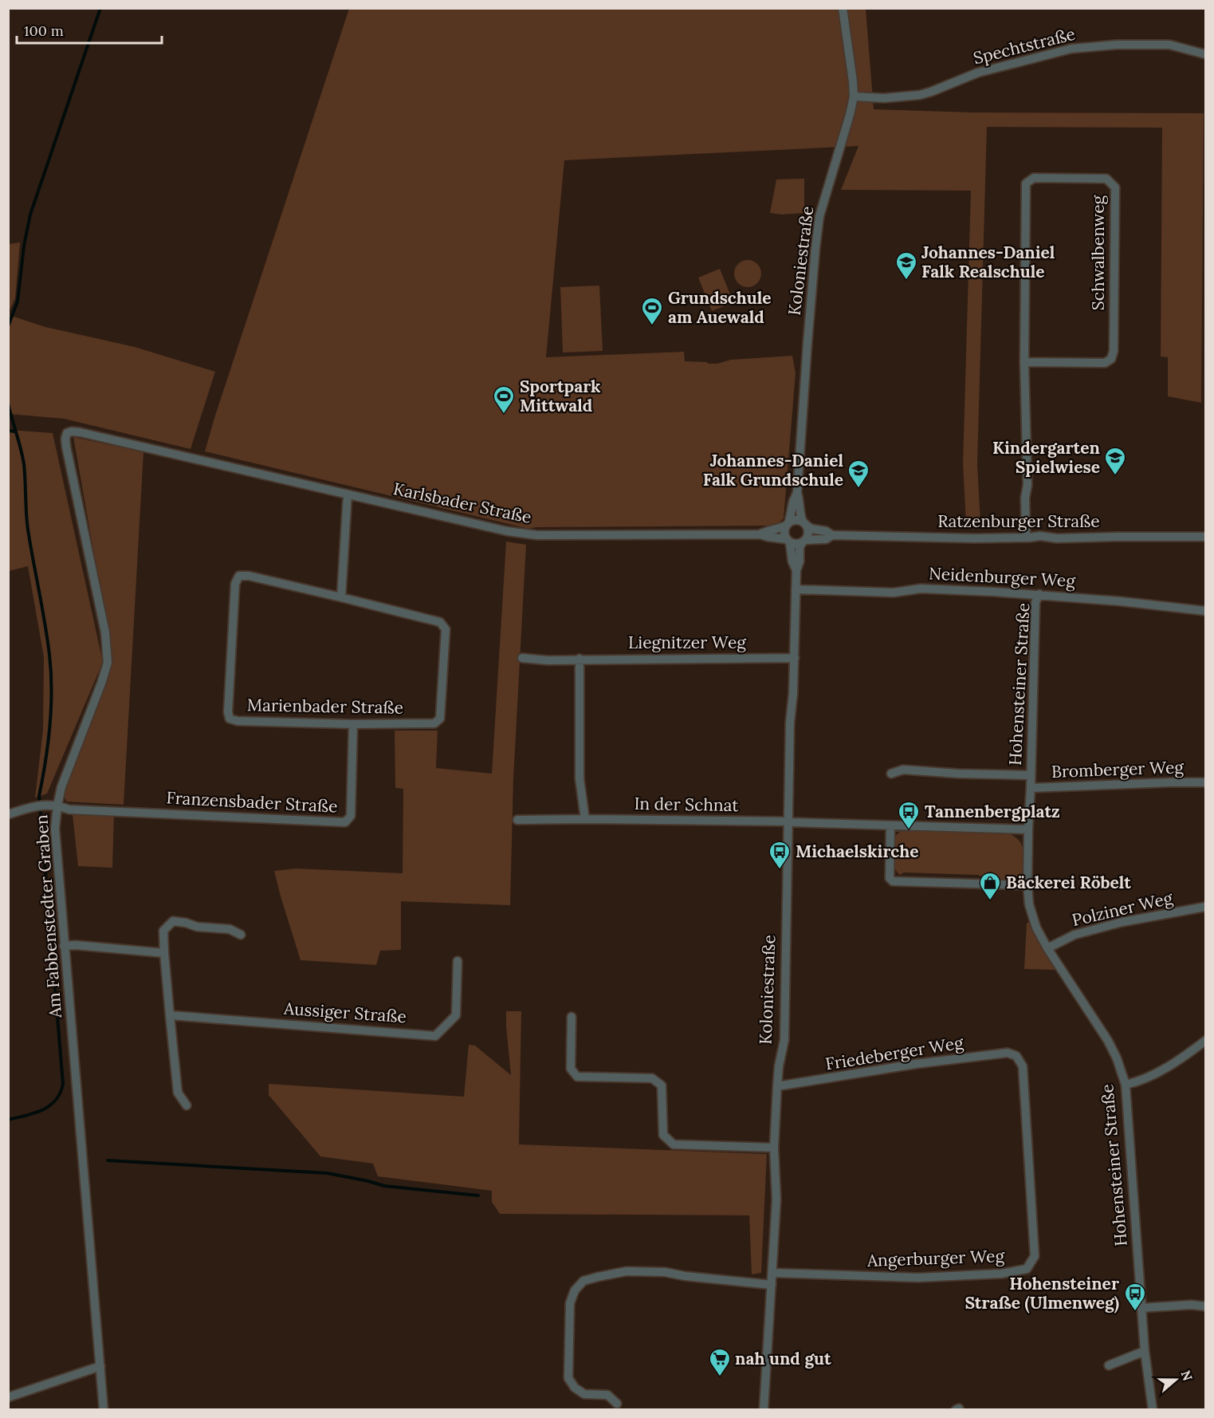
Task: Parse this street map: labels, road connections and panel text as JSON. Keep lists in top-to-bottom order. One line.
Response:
{"streets":{"street":["Spechtstraße","Schwalbenweg","Koloniestraße","Karlsbader Straße","Ratzenburger Straße","Neidenburger Weg","Liegnitzer Weg","Hohensteiner Straße","Marienbader Straße","Bromberger Weg","Franzensbader Straße","In der Schnat","Polziner Weg","Am Fabbenstedter Graben","Aussiger Straße","Friedeberger Weg","Angerburger Weg"]},"crossings":[["Spechtstraße","Koloniestraße"],["Schwalbenweg","Ratzenburger Straße"],["Koloniestraße","Karlsbader Straße"],["Koloniestraße","Ratzenburger Straße"],["Koloniestraße","Neidenburger Weg"],["Koloniestraße","Liegnitzer Weg"],["Koloniestraße","In der Schnat"],["Koloniestraße","Friedeberger Weg"],["Koloniestraße","Angerburger Weg"],["Karlsbader Straße","Ratzenburger Straße"],["Karlsbader Straße","Am Fabbenstedter Graben"],["Neidenburger Weg","Hohensteiner Straße"],["Hohensteiner Straße","Bromberger Weg"],["Hohensteiner Straße","Polziner Weg"],["Marienbader Straße","Franzensbader Straße"],["Franzensbader Straße","Am Fabbenstedter Graben"],["Friedeberger Weg","Angerburger Weg"]],"places":{"school or university":["Johannes-Daniel Falk Realschule","Kindergarten Spielwiese","Johannes-Daniel Falk Grundschule"],"sports":["Grundschule am Auewald","Sportpark Mittwald"],"bus stop":["Tannenbergplatz","Michaelskirche","Hohensteiner Straße (Ulmenweg)"],"shop":["Bäckerei Röbelt"],"supermarket":["nah und gut"]},"scale_bar":"100 m","north":"right"}
